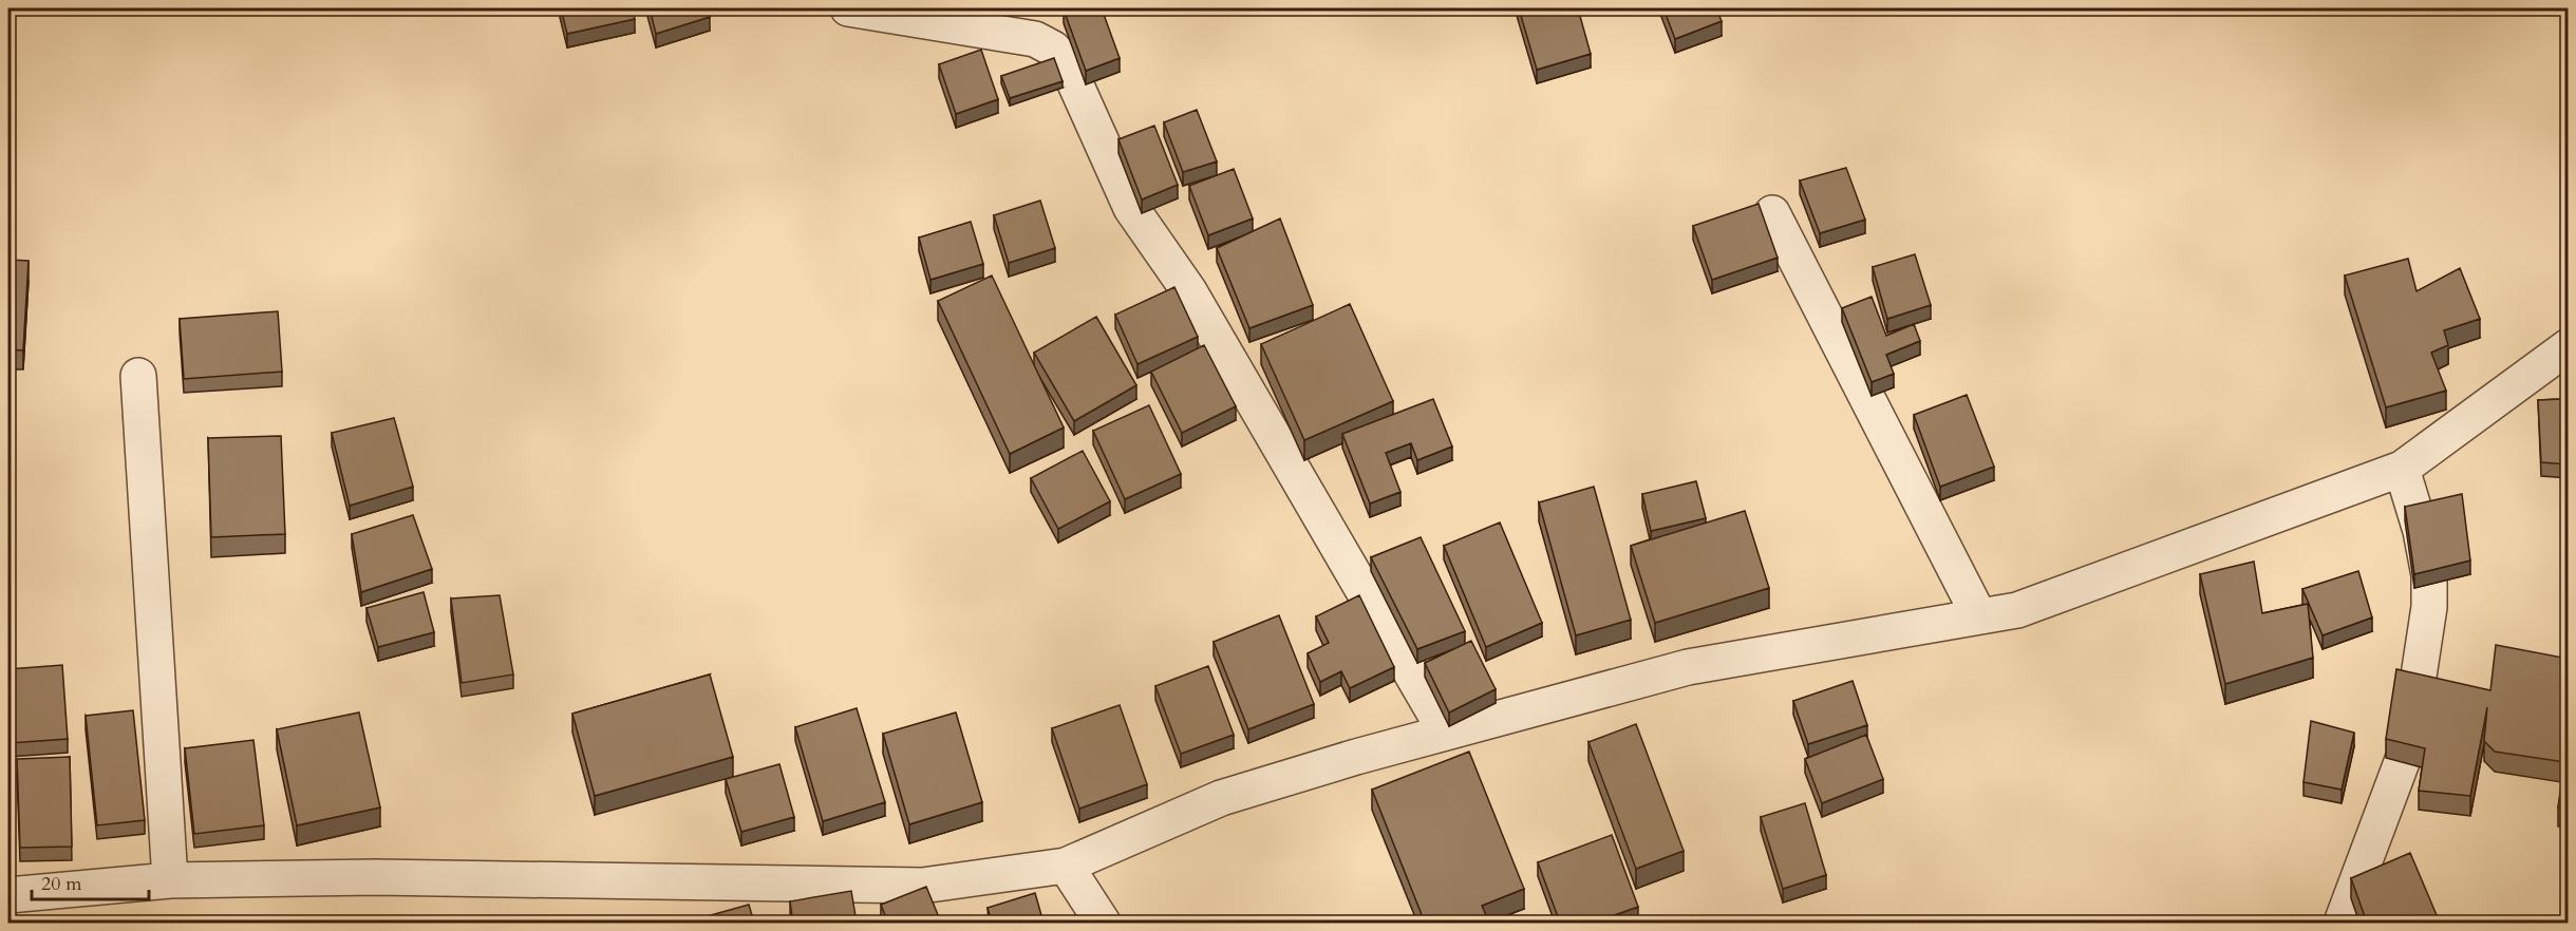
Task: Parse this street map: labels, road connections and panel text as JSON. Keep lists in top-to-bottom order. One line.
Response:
{"scale_bar":"20 m"}
